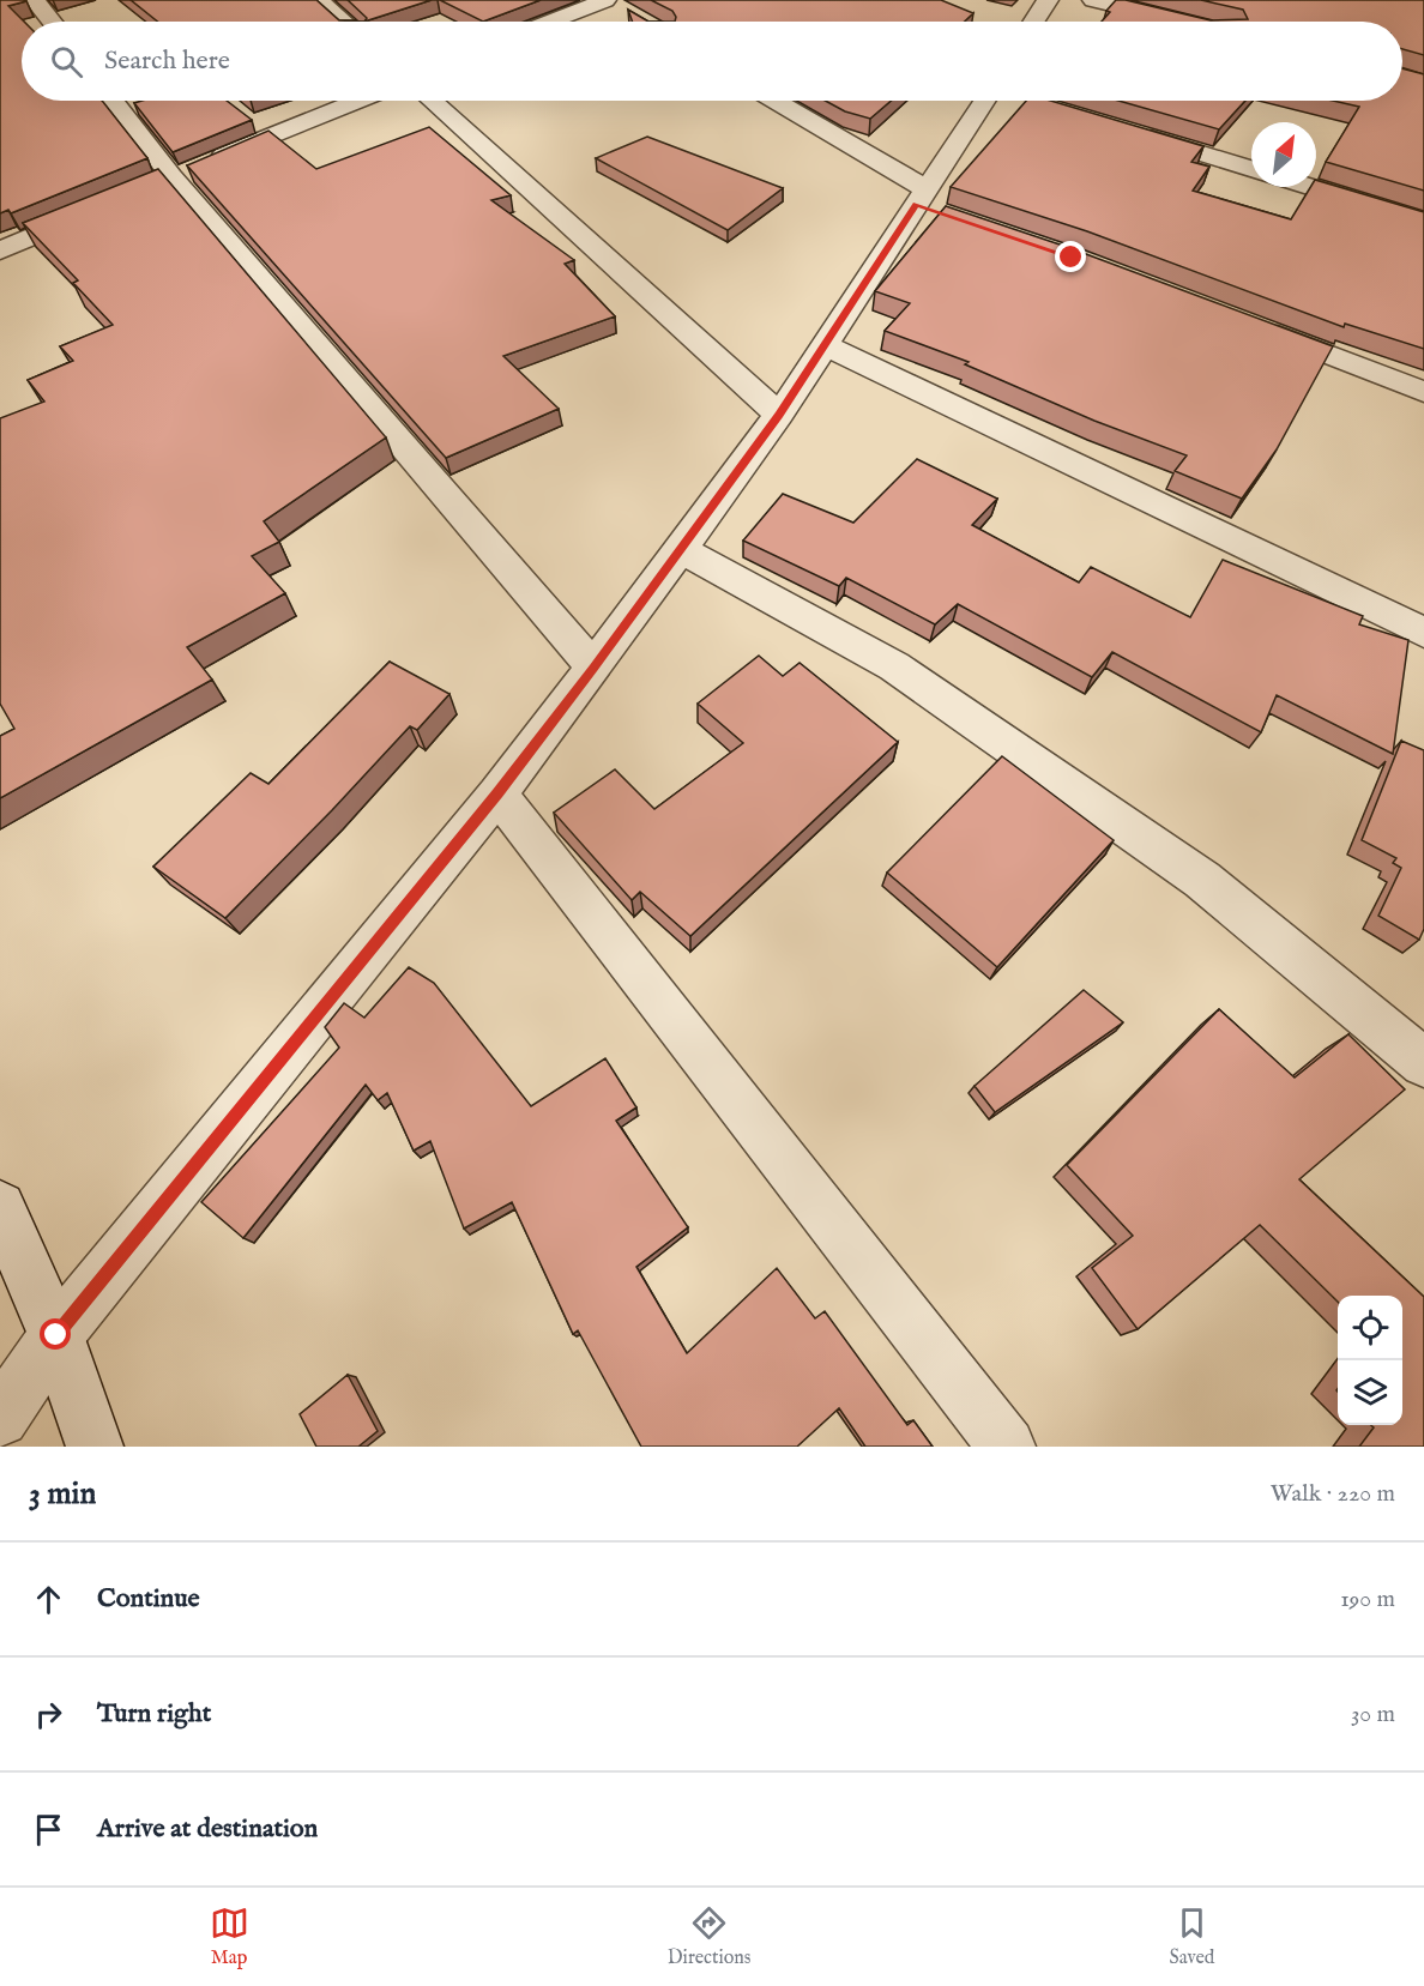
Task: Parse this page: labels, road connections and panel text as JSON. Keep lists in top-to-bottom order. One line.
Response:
{"north":"top right","page":{"search":"Search here","heading":["3 min","Walk · 220 m"],"list":[["Continue","190 m"],["Turn right","30 m"],"Arrive at destination"],"nav":["Map","Directions","Saved"]}}
